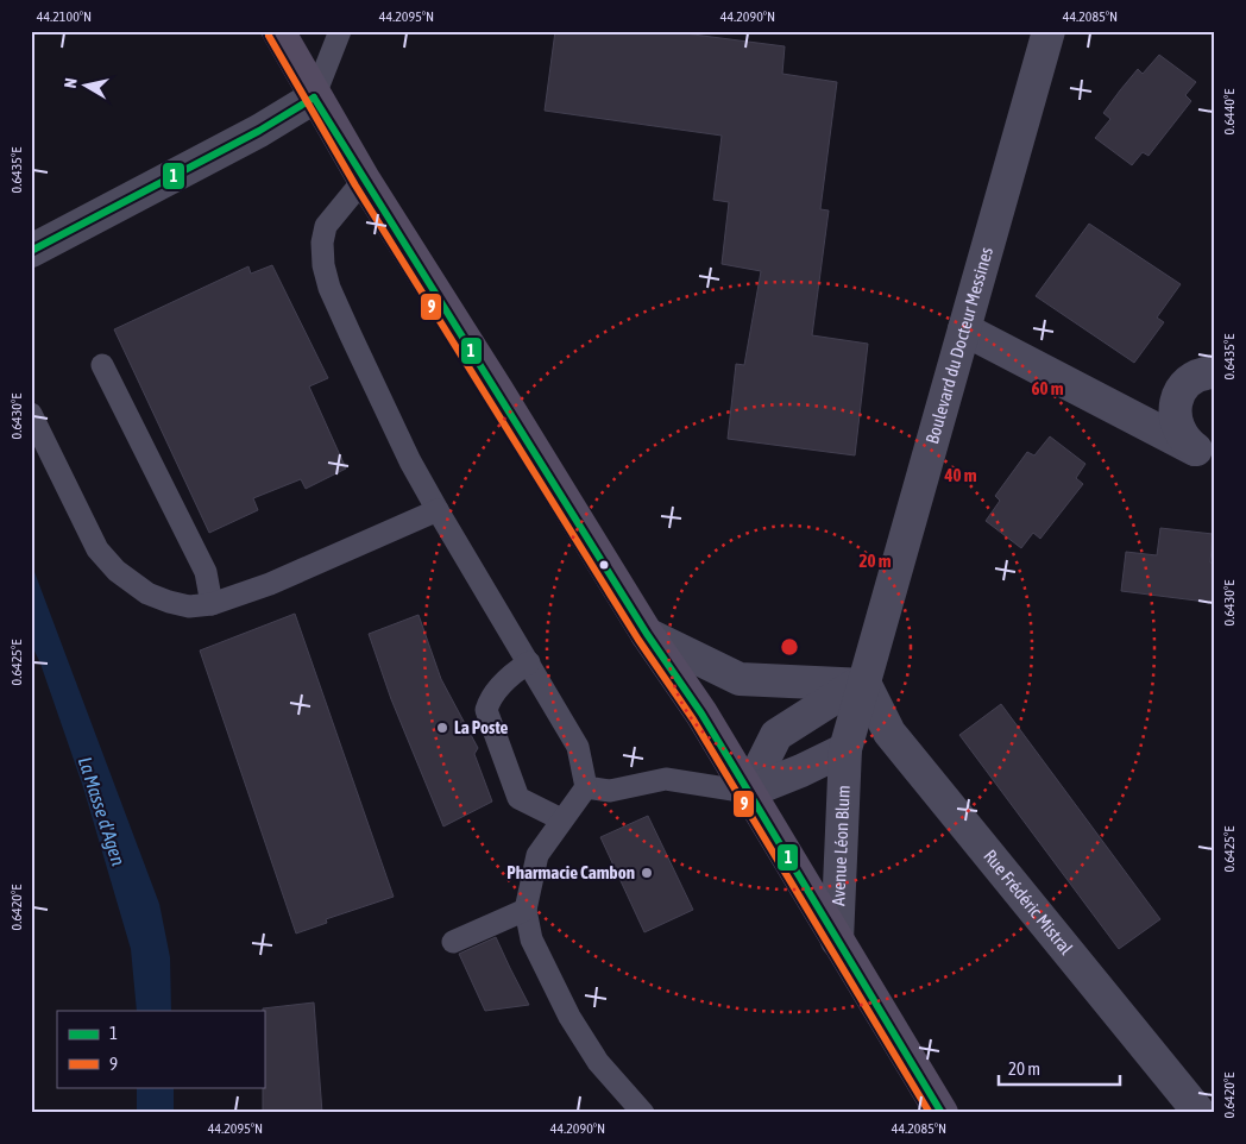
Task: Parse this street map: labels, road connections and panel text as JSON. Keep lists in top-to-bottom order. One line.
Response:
{"streets":{"main road":["Avenue Léon Blum"],"street":["Boulevard du Docteur Messines","Rue Frédéric Mistral"]},"crossings":[["Boulevard du Docteur Messines","Avenue Léon Blum"],["Boulevard du Docteur Messines","Rue Frédéric Mistral"],["Avenue Léon Blum","Rue Frédéric Mistral"]],"water":["La Masse d'Agen"],"places":["La Poste","Pharmacie Cambon"],"lines":["transit line 9","transit line 1"],"legend":["1","9"],"scale_bar":"20 m","north":"left","coordinates":["44.2100°N","44.2095°N","44.2090°N","44.2085°N","0.6440°E","0.6435°E","0.6430°E","0.6425°E","0.6420°E"],"rings":["60 m","40 m","20 m"]}
